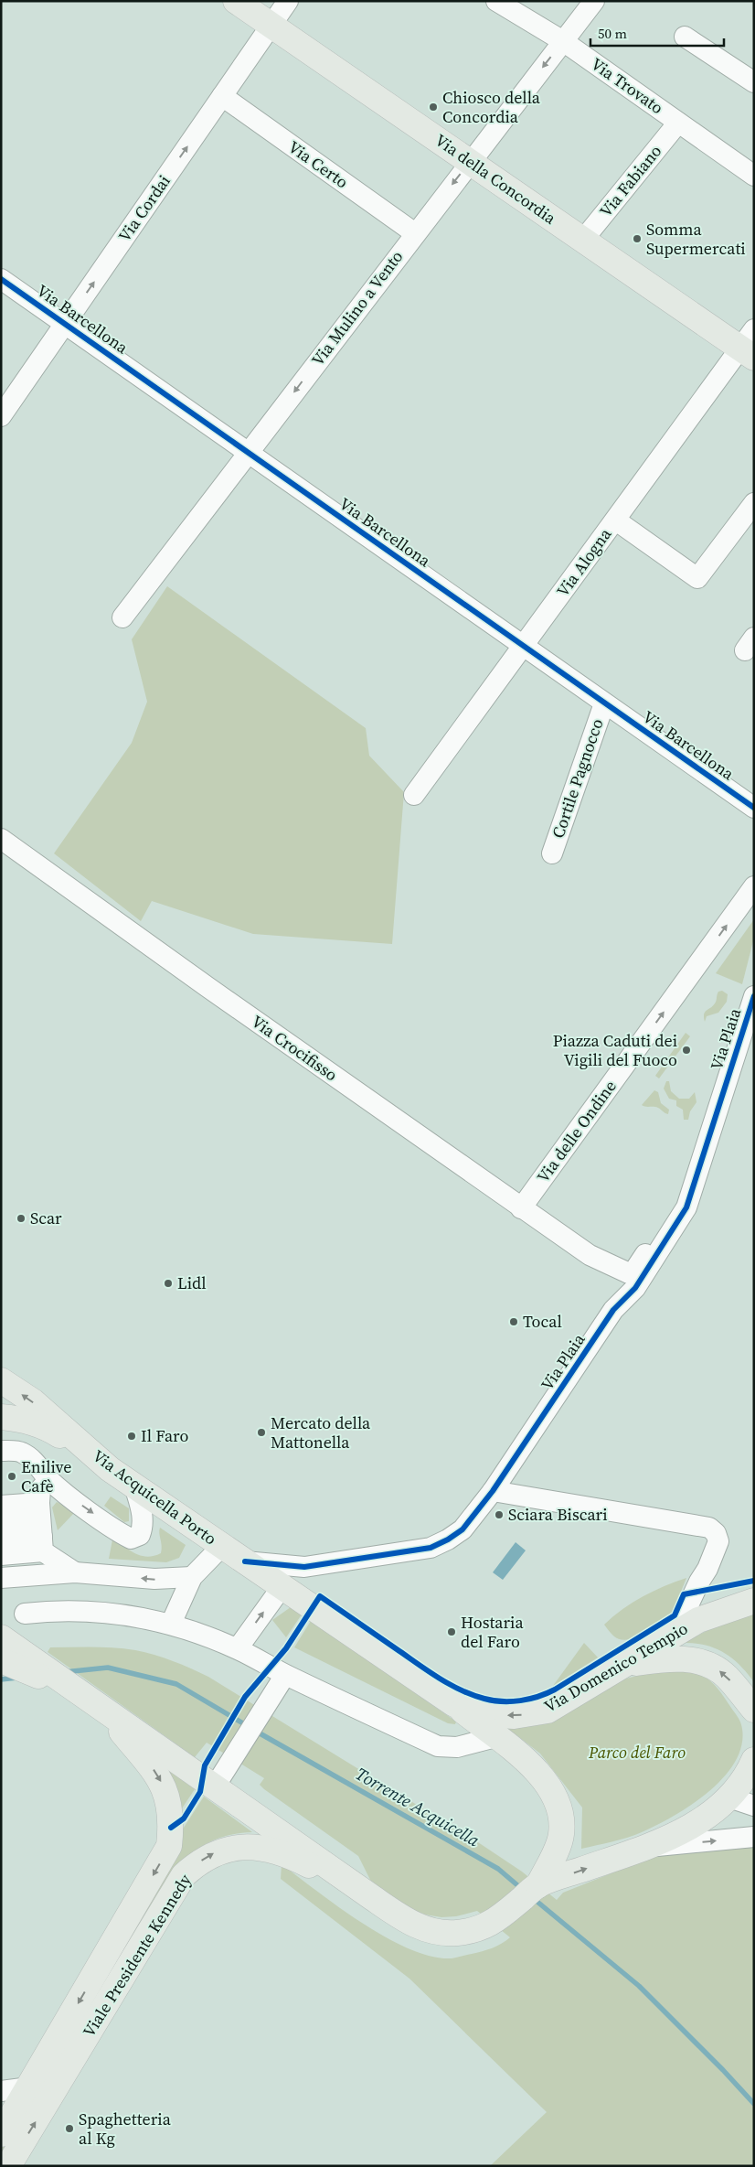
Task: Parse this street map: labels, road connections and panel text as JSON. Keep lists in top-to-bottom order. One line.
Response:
{"streets":{"main road":["Via della Concordia","Via Acquicella Porto","Via Domenico Tempio","Viale Presidente Kennedy"],"street":["Via Trovato","Via Certo","Via Fabiano","Via Cordai","Via Mulino a Vento","Via Barcellona","Via Alogna","Cortile Pagnocco","Via Plaia","Via Crocifisso","Via delle Ondine"]},"crossings":[["Via Trovato","Via Fabiano"],["Via Trovato","Via Mulino a Vento"],["Via Certo","Via Cordai"],["Via Certo","Via Mulino a Vento"],["Via della Concordia","Via Fabiano"],["Via della Concordia","Via Cordai"],["Via della Concordia","Via Mulino a Vento"],["Via della Concordia","Via Alogna"],["Via Cordai","Via Barcellona"],["Via Mulino a Vento","Via Barcellona"],["Via Barcellona","Via Alogna"],["Via Barcellona","Cortile Pagnocco"],["Via Plaia","Via Acquicella Porto"],["Via Plaia","Via Domenico Tempio"],["Via Crocifisso","Via delle Ondine"],["Via Acquicella Porto","Via Domenico Tempio"]],"one_way":["Via Cordai","Via Mulino a Vento","Via delle Ondine"],"water":["Torrente Acquicella"],"parks":["Parco del Faro"],"places":["Chiosco della Concordia","Somma Supermercati","Piazza Caduti dei Vigili del Fuoco","Scar","Lidl","Tocal","Mercato della Mattonella","Il Faro","Enilive Cafè","Sciara Biscari","Hostaria del Faro","Spaghetteria al Kg"],"scale_bar":"50 m"}
